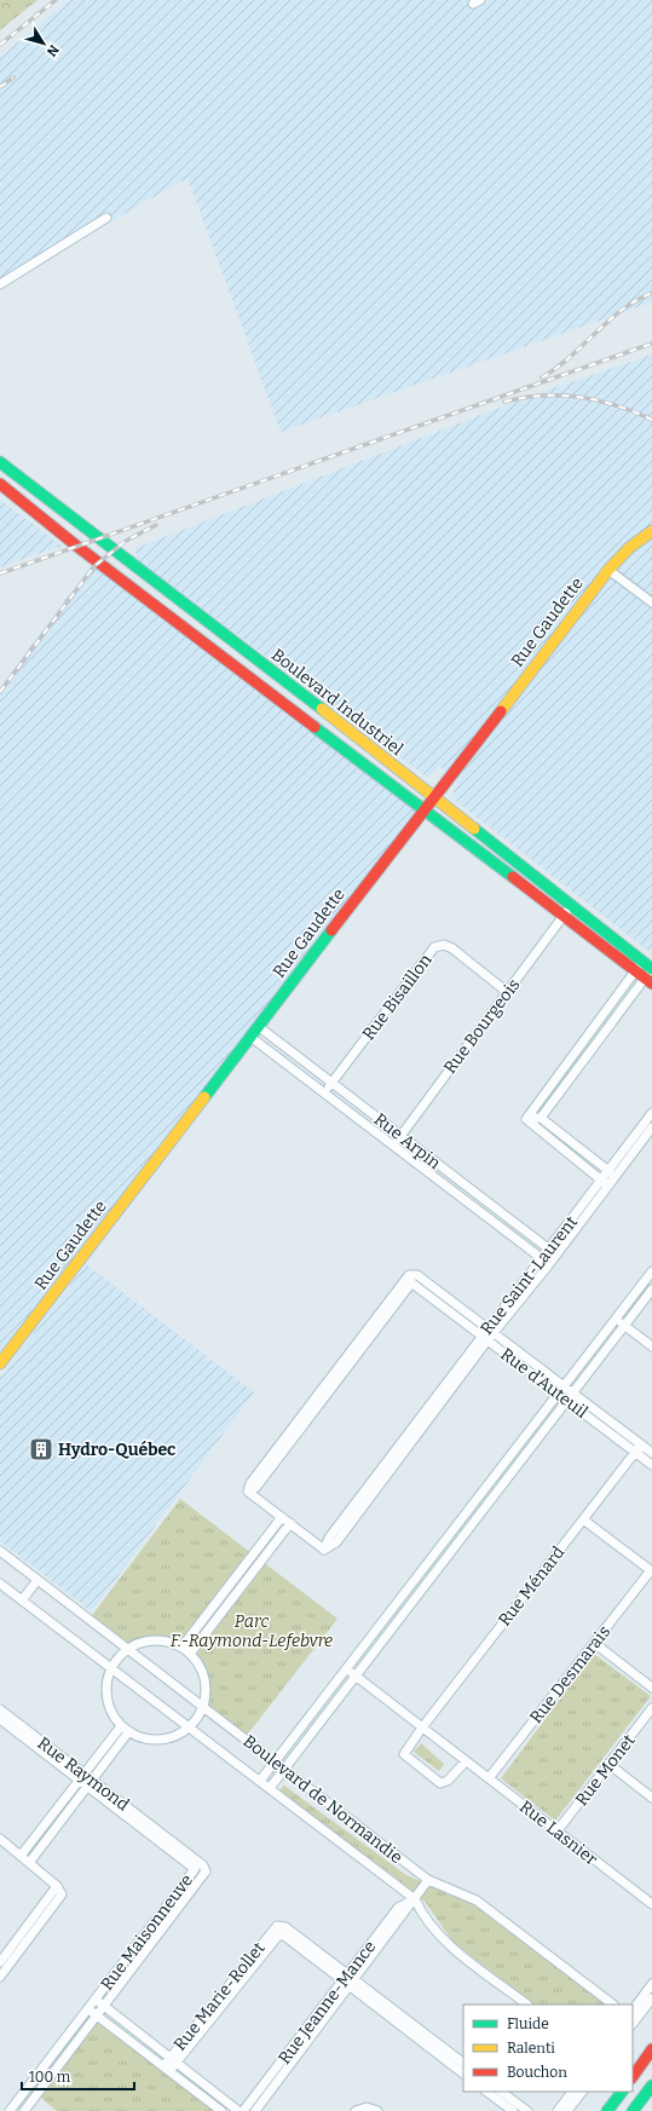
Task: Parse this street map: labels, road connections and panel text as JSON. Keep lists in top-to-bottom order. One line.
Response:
{"streets":{"main road":["Rue Gaudette","Boulevard Industriel"],"street":["Rue Bisaillon","Rue Bourgeois","Rue Arpin","Rue Saint-Laurent","Rue d'Auteuil","Rue Ménard","Rue Desmarais","Rue Monet","Rue Raymond","Boulevard de Normandie","Rue Lasnier","Rue Maisonneuve","Rue Marie-Rollet","Rue Jeanne-Mance"]},"crossings":[["Rue Gaudette","Boulevard Industriel"],["Rue Gaudette","Rue Arpin"],["Boulevard Industriel","Rue Bourgeois"],["Rue Bisaillon","Rue Bourgeois"],["Rue Bisaillon","Rue Arpin"],["Rue Bourgeois","Rue Arpin"],["Rue Arpin","Rue Saint-Laurent"],["Rue Saint-Laurent","Rue d'Auteuil"],["Rue d'Auteuil","Rue Ménard"],["Rue Ménard","Rue Lasnier"],["Rue Desmarais","Rue Lasnier"],["Rue Monet","Rue Lasnier"],["Rue Raymond","Rue Maisonneuve"],["Boulevard de Normandie","Rue Jeanne-Mance"],["Rue Marie-Rollet","Rue Jeanne-Mance"]],"parks":["Parc F.-Raymond-Lefebvre"],"places":{"building":["Hydro-Québec"]},"legend":["Fluide","Ralenti","Bouchon"],"scale_bar":"100 m","north":"bottom right"}
